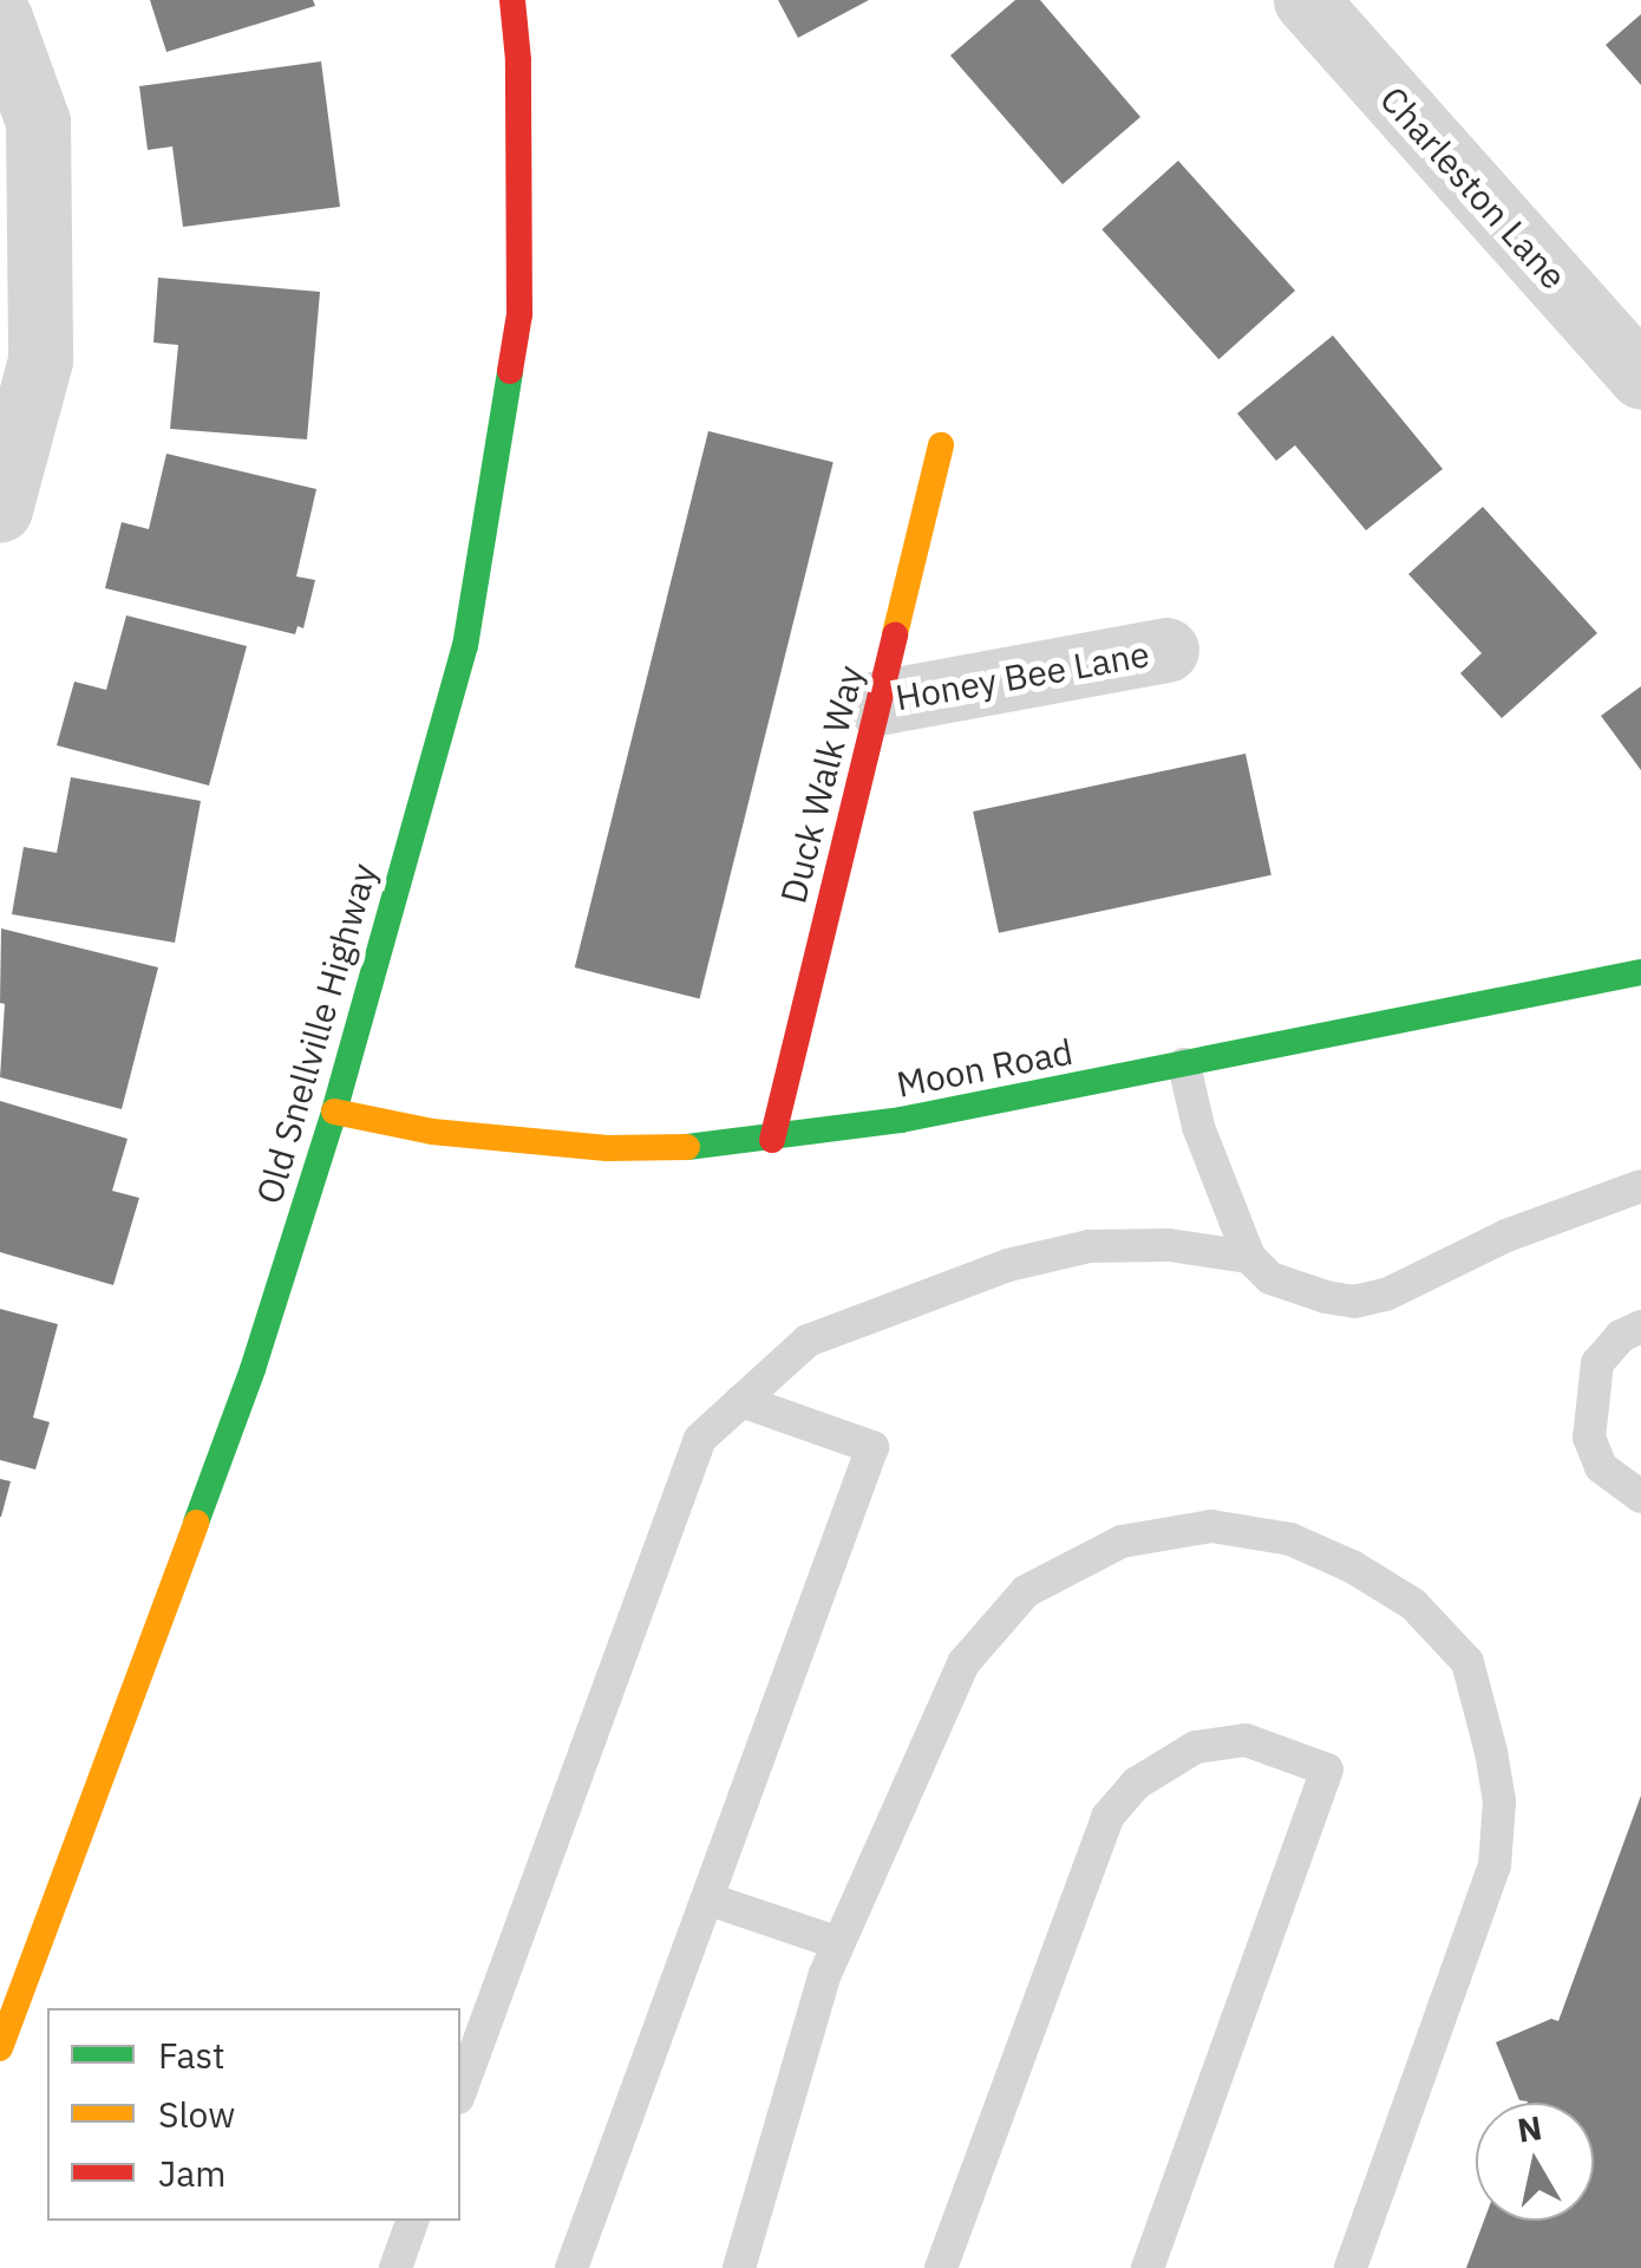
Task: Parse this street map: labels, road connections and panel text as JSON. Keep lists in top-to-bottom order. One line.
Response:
{"streets":{"street":["Charleston Lane","Honey Bee Lane","Duck Walk Way","Old Snellville Highway","Moon Road"]},"crossings":[["Honey Bee Lane","Duck Walk Way"],["Duck Walk Way","Moon Road"],["Old Snellville Highway","Moon Road"]],"legend":["Fast","Slow","Jam"],"north":"top"}
